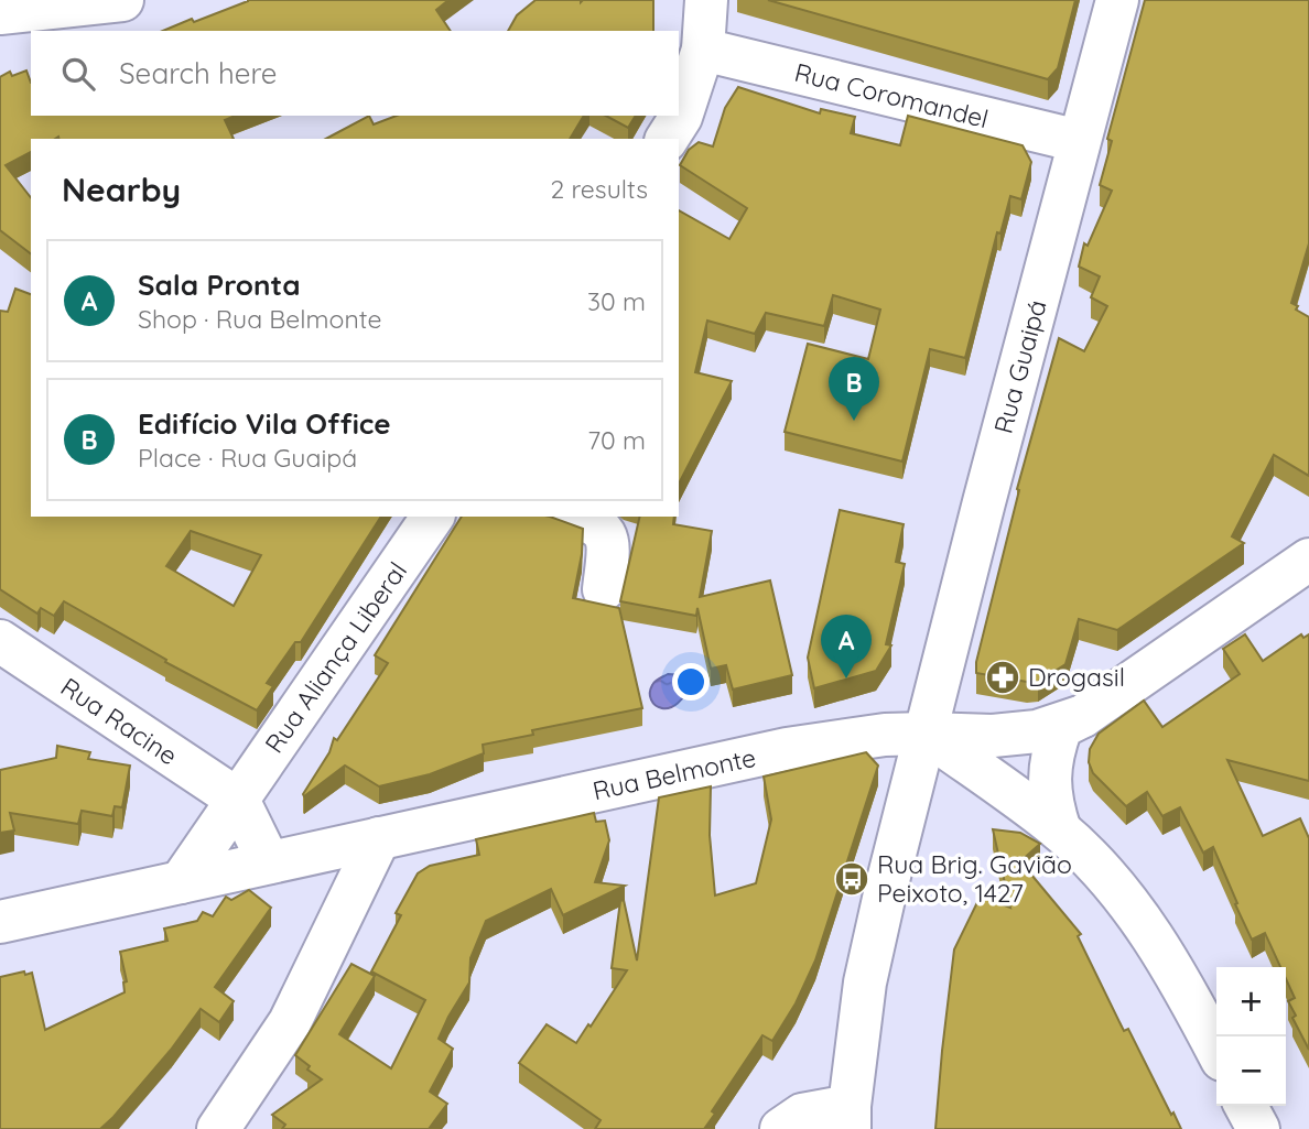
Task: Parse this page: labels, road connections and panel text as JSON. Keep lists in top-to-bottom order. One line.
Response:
{"streets":{"main road":["Rua Coromandel","Rua Guaipá","Rua Aliança Liberal","Rua Racine","Rua Belmonte"]},"crossings":[["Rua Coromandel","Rua Guaipá"],["Rua Guaipá","Rua Belmonte"],["Rua Aliança Liberal","Rua Racine"],["Rua Aliança Liberal","Rua Belmonte"]],"places":{"pharmacy":["Drogasil"],"bus stop":["Rua Brig. Gavião Peixoto, 1427"]},"page":{"search":"Search here","heading":["Nearby","2 results"],"list":[{"mark":"A","name":"Sala Pronta","note":"Shop · Rua Belmonte","value":"30 m"},{"mark":"B","name":"Edifício Vila Office","note":"Place · Rua Guaipá","value":"70 m"}],"pins":["B","A"],"map_buttons":["+","−"]}}
